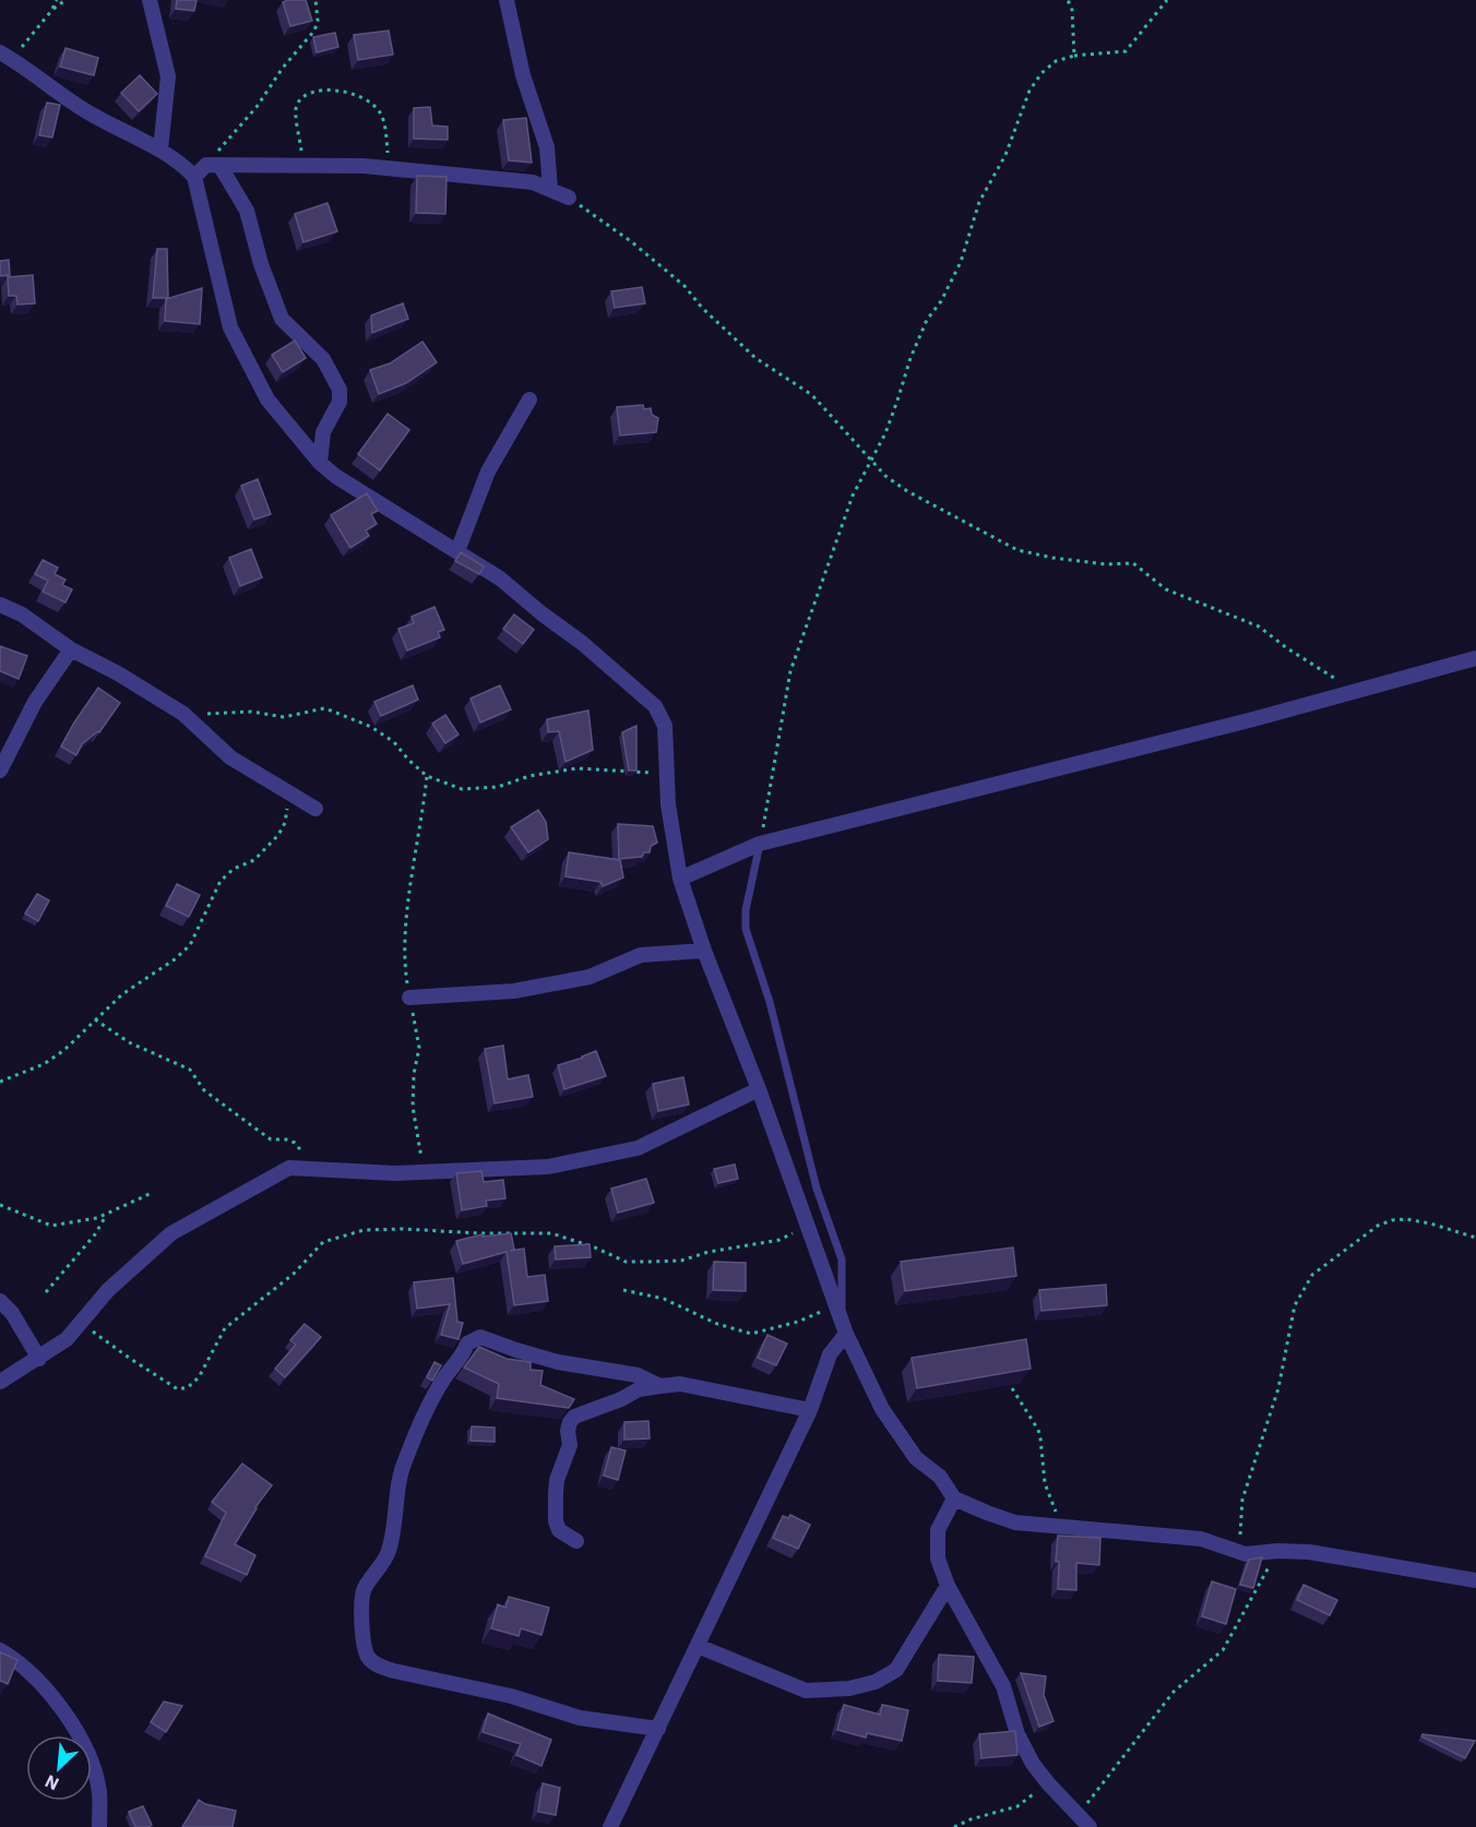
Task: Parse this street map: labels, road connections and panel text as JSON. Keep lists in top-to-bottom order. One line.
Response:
{"north":"bottom left"}
